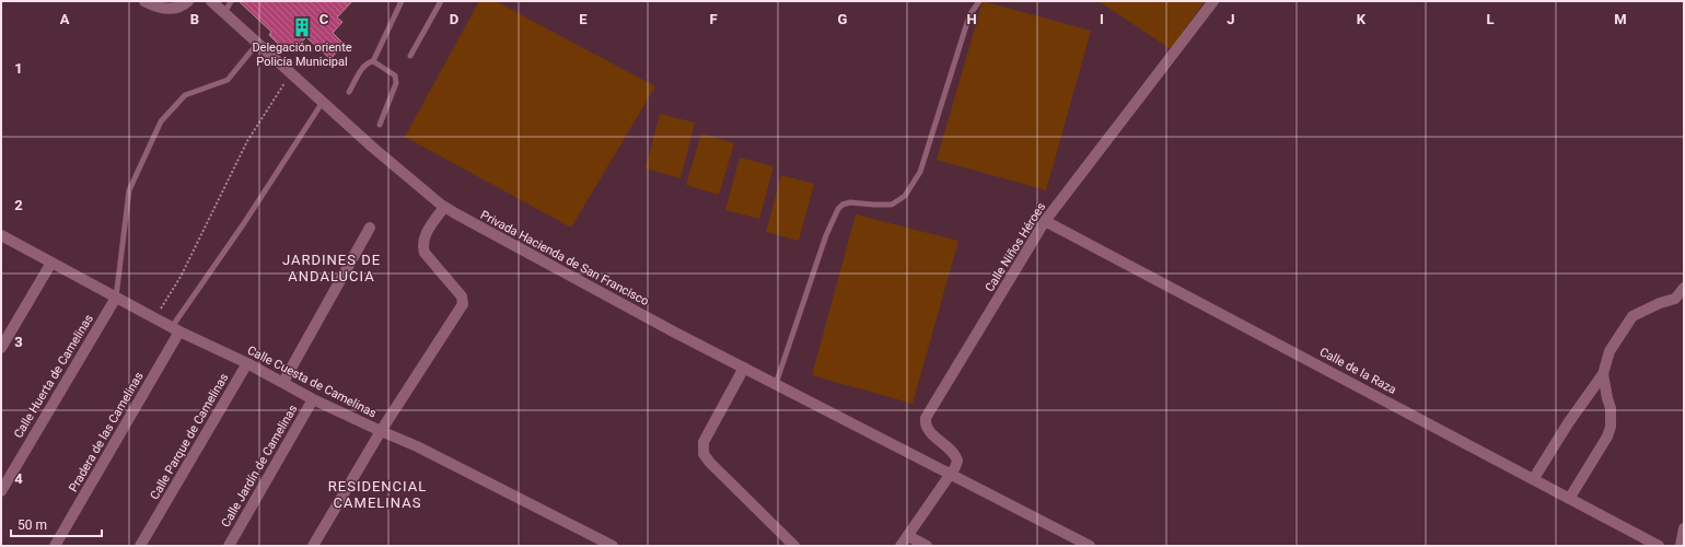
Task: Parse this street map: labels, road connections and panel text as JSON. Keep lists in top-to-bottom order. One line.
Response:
{"streets":{"street":["Calle Niños Héroes","Privada Hacienda de San Francisco","Calle de la Raza","Calle Huerta de Camelinas","Calle Cuesta de Camelinas","Pradera de las Camelinas","Calle Parque de Camelinas","Calle Jardín de Camelinas"]},"crossings":[["Calle Niños Héroes","Privada Hacienda de San Francisco"],["Calle Niños Héroes","Calle de la Raza"],["Calle Huerta de Camelinas","Calle Cuesta de Camelinas"],["Calle Cuesta de Camelinas","Pradera de las Camelinas"],["Calle Cuesta de Camelinas","Calle Parque de Camelinas"],["Calle Cuesta de Camelinas","Calle Jardín de Camelinas"]],"districts":["JARDINES DE ANDALUCIA","RESIDENCIAL CAMELINAS"],"places":{"building":["Delegación oriente Policía Municipal"]},"scale_bar":"50 m","grid":{"columns":["A","B","C","D","E","F","G","H","I","J","K","L","M"],"rows":["1","2","3","4"]}}
